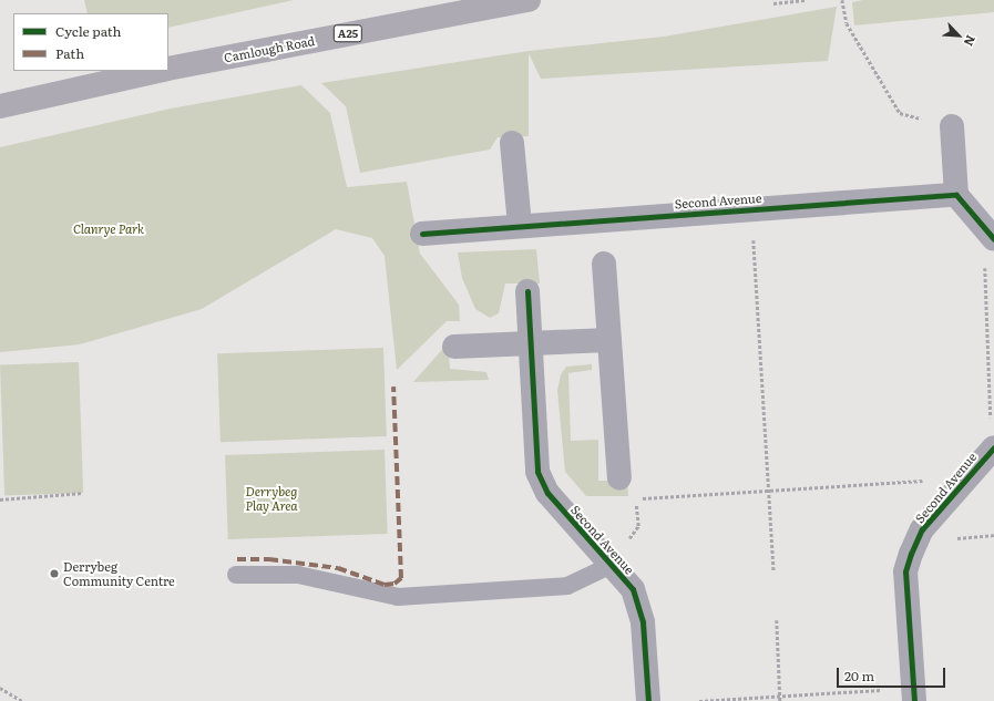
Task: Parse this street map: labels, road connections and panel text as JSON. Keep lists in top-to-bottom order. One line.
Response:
{"streets":{"main road":["A25","Camlough Road"],"street":["Second Avenue"]},"parks":["Clanrye Park","Derrybeg Play Area"],"places":["Derrybeg Community Centre"],"legend":["Cycle path","Path"],"scale_bar":"20 m","north":"bottom right"}
